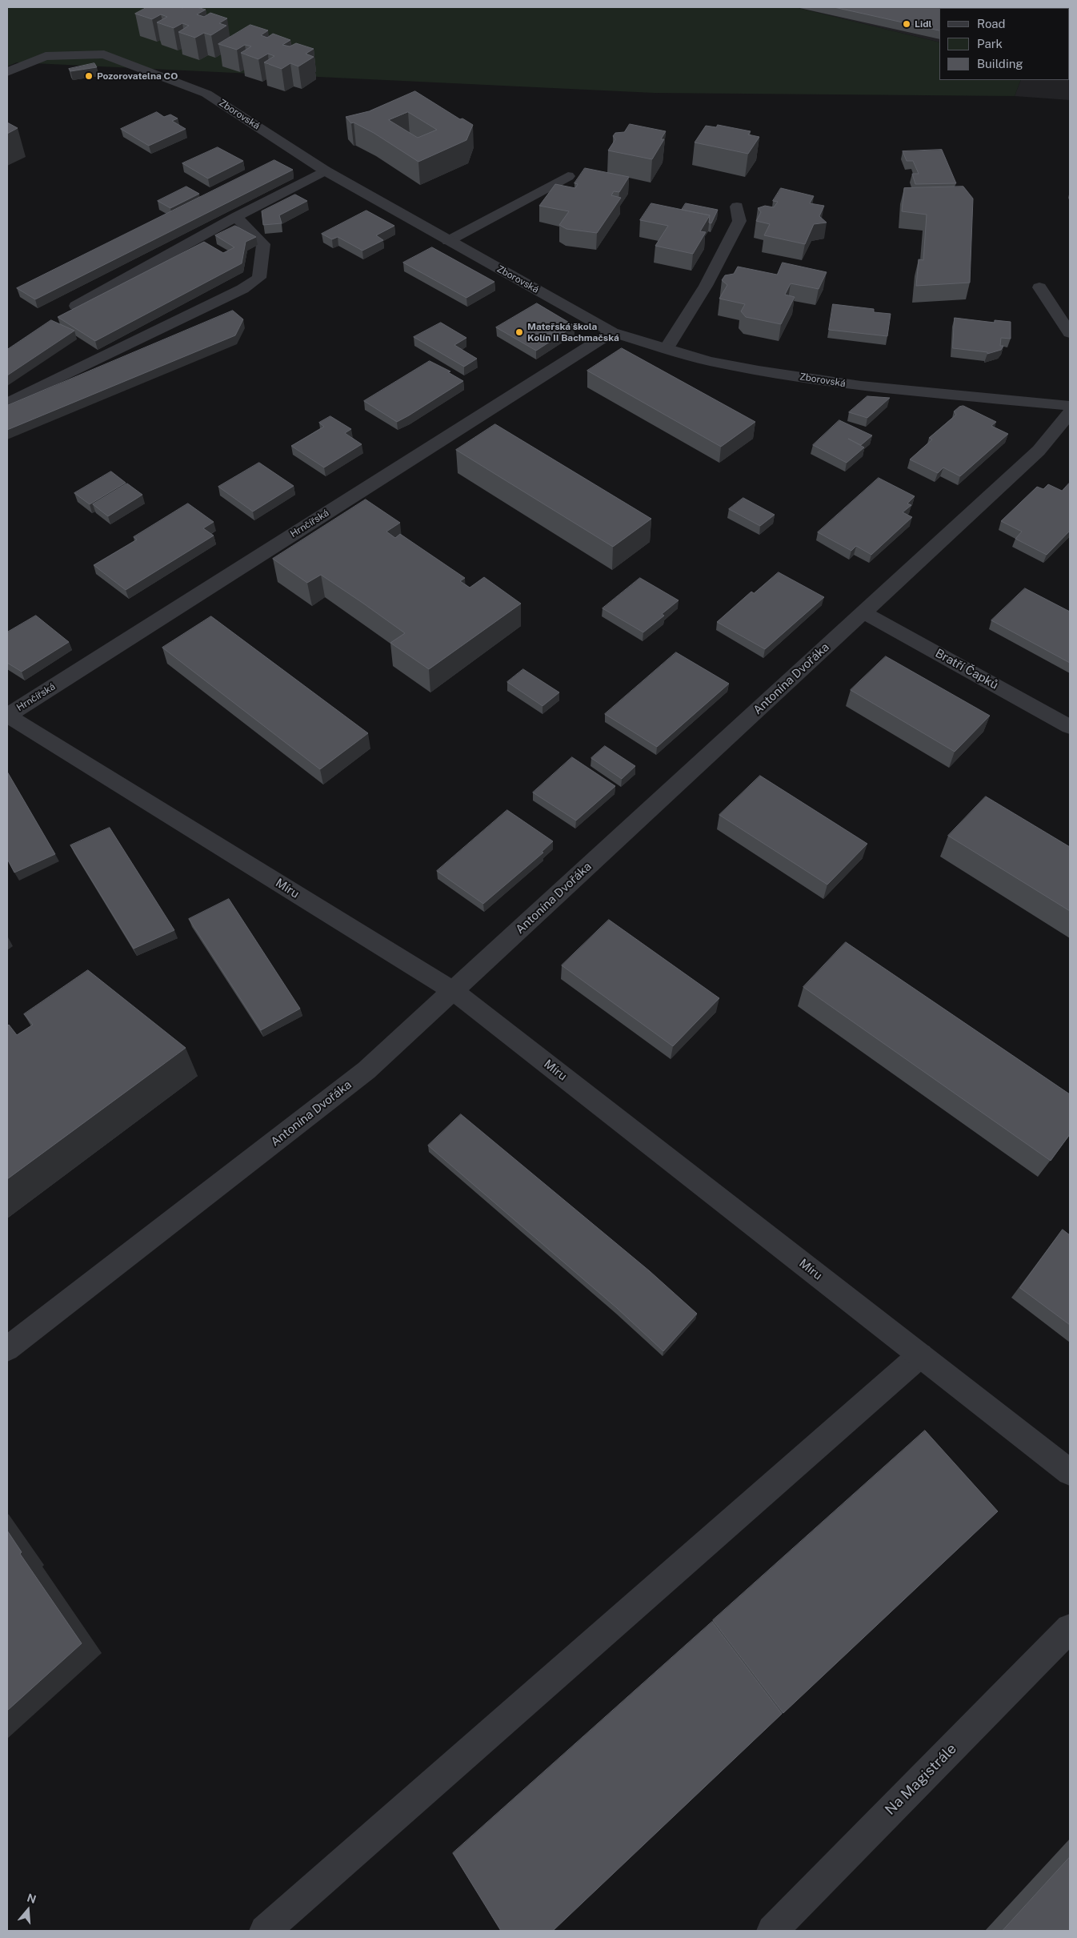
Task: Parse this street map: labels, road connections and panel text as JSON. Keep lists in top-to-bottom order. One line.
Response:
{"streets":{"street":["Zborovská","Hrnčířská","Bratří Čapků","Antonína Dvořáka","Míru","Na Magistrále"]},"crossings":[["Zborovská","Hrnčířská"],["Hrnčířská","Míru"],["Bratří Čapků","Antonína Dvořáka"],["Antonína Dvořáka","Míru"]],"places":["Lidl","Pozorovatelna CO","Mateřská škola Kolín II Bachmačská"],"legend":["Road","Park","Building"],"north":"top"}
